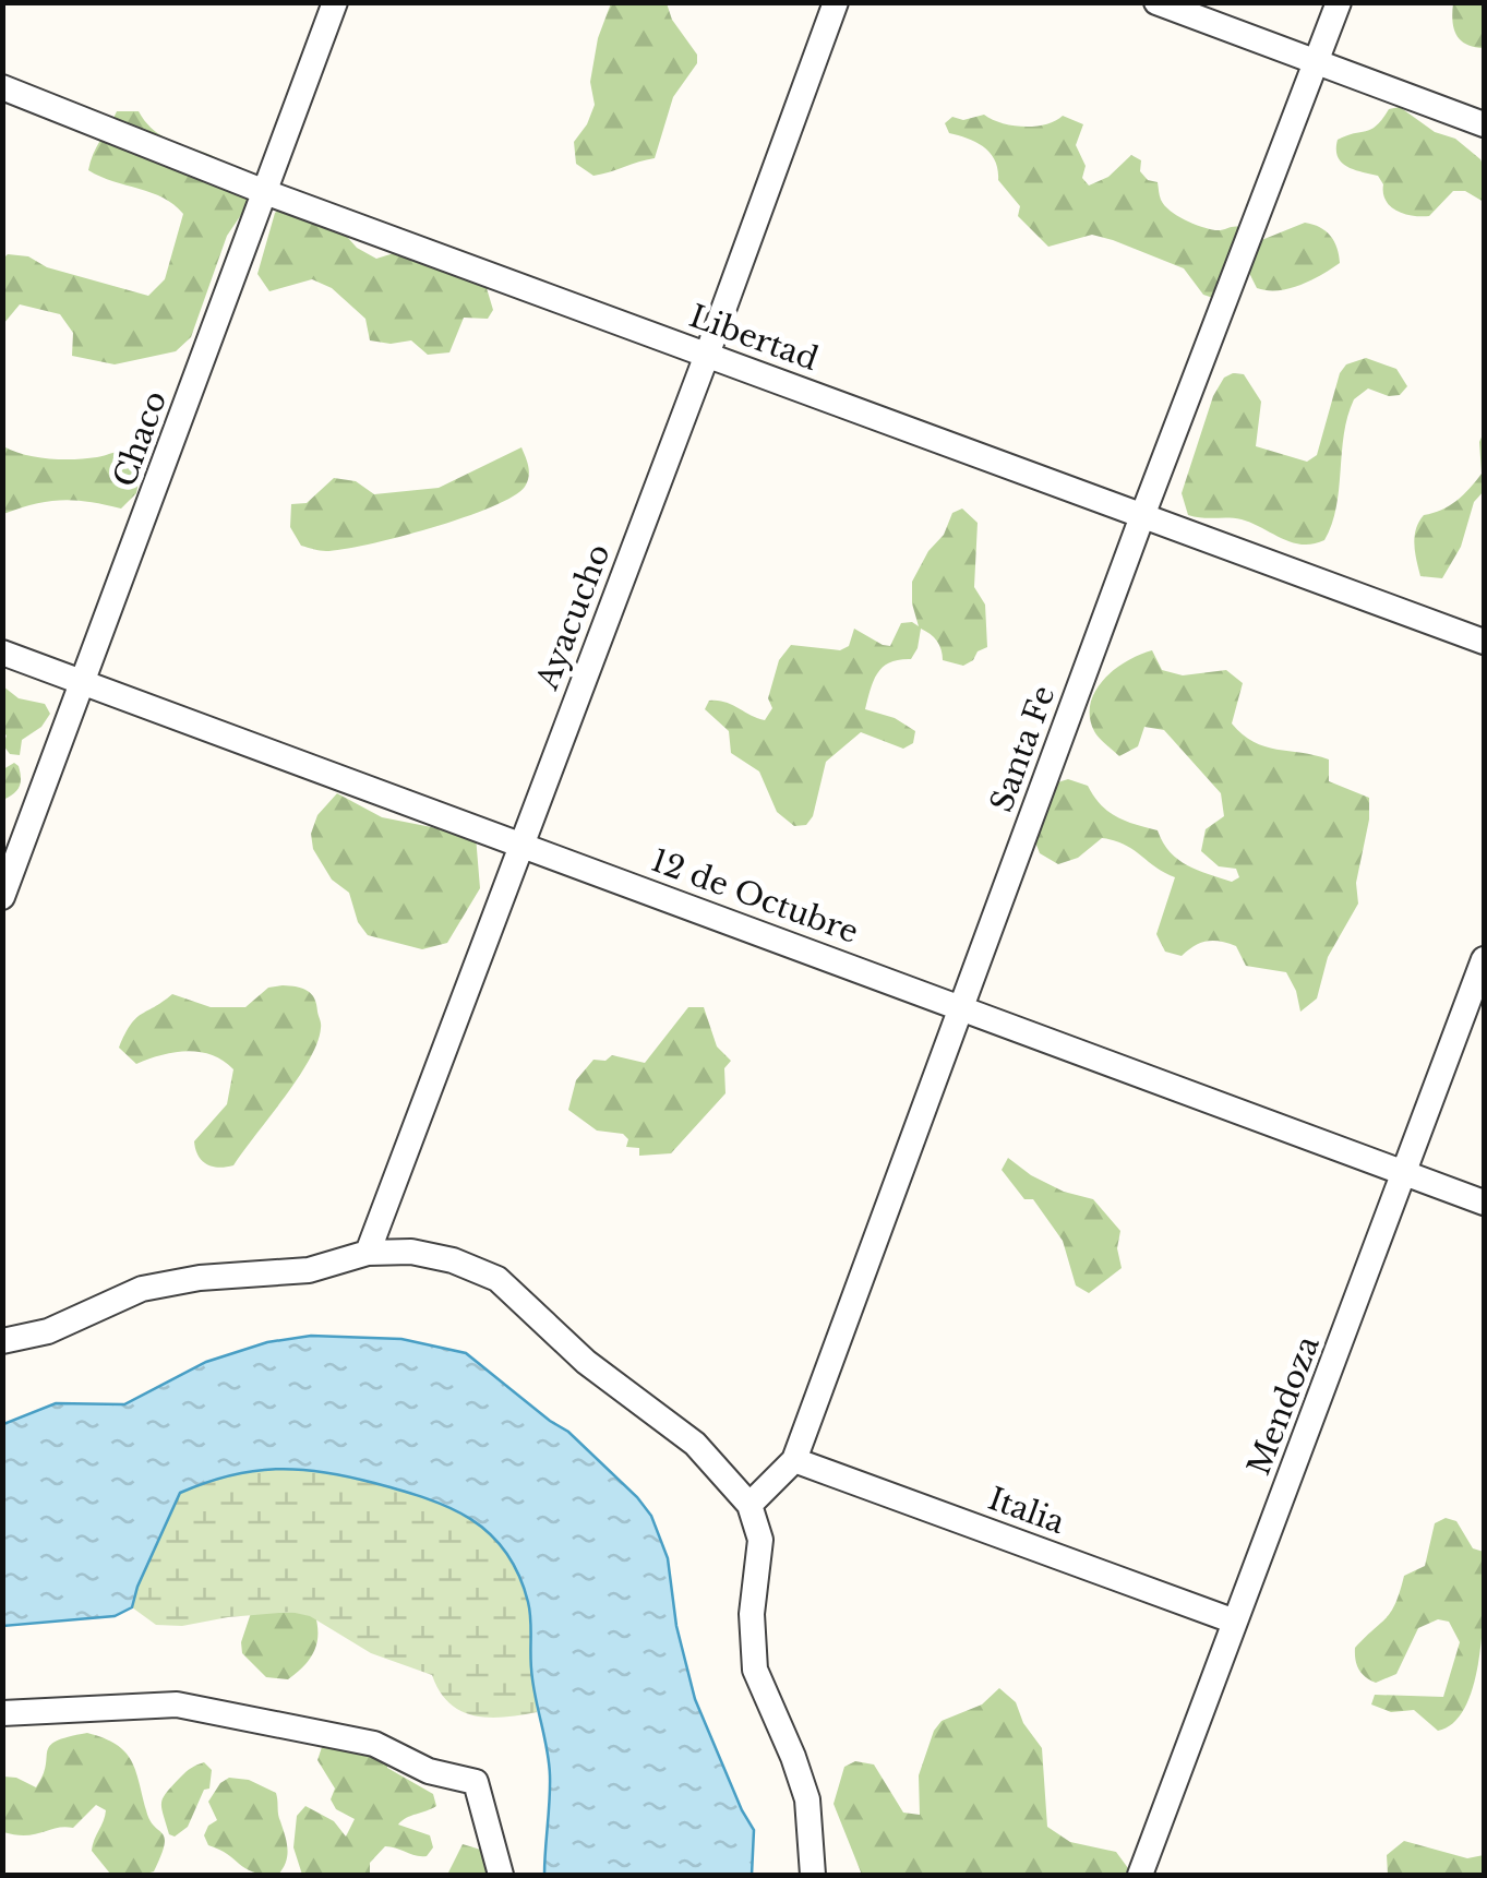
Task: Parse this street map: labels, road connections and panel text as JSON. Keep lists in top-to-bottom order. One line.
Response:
{"streets":{"street":["Libertad","Chaco","Ayacucho","Santa Fe","12 de Octubre","Mendoza","Italia"]},"crossings":[["Libertad","Chaco"],["Libertad","Ayacucho"],["Libertad","Santa Fe"],["Chaco","12 de Octubre"],["Ayacucho","12 de Octubre"],["Santa Fe","12 de Octubre"],["Santa Fe","Italia"],["12 de Octubre","Mendoza"],["Mendoza","Italia"]]}
